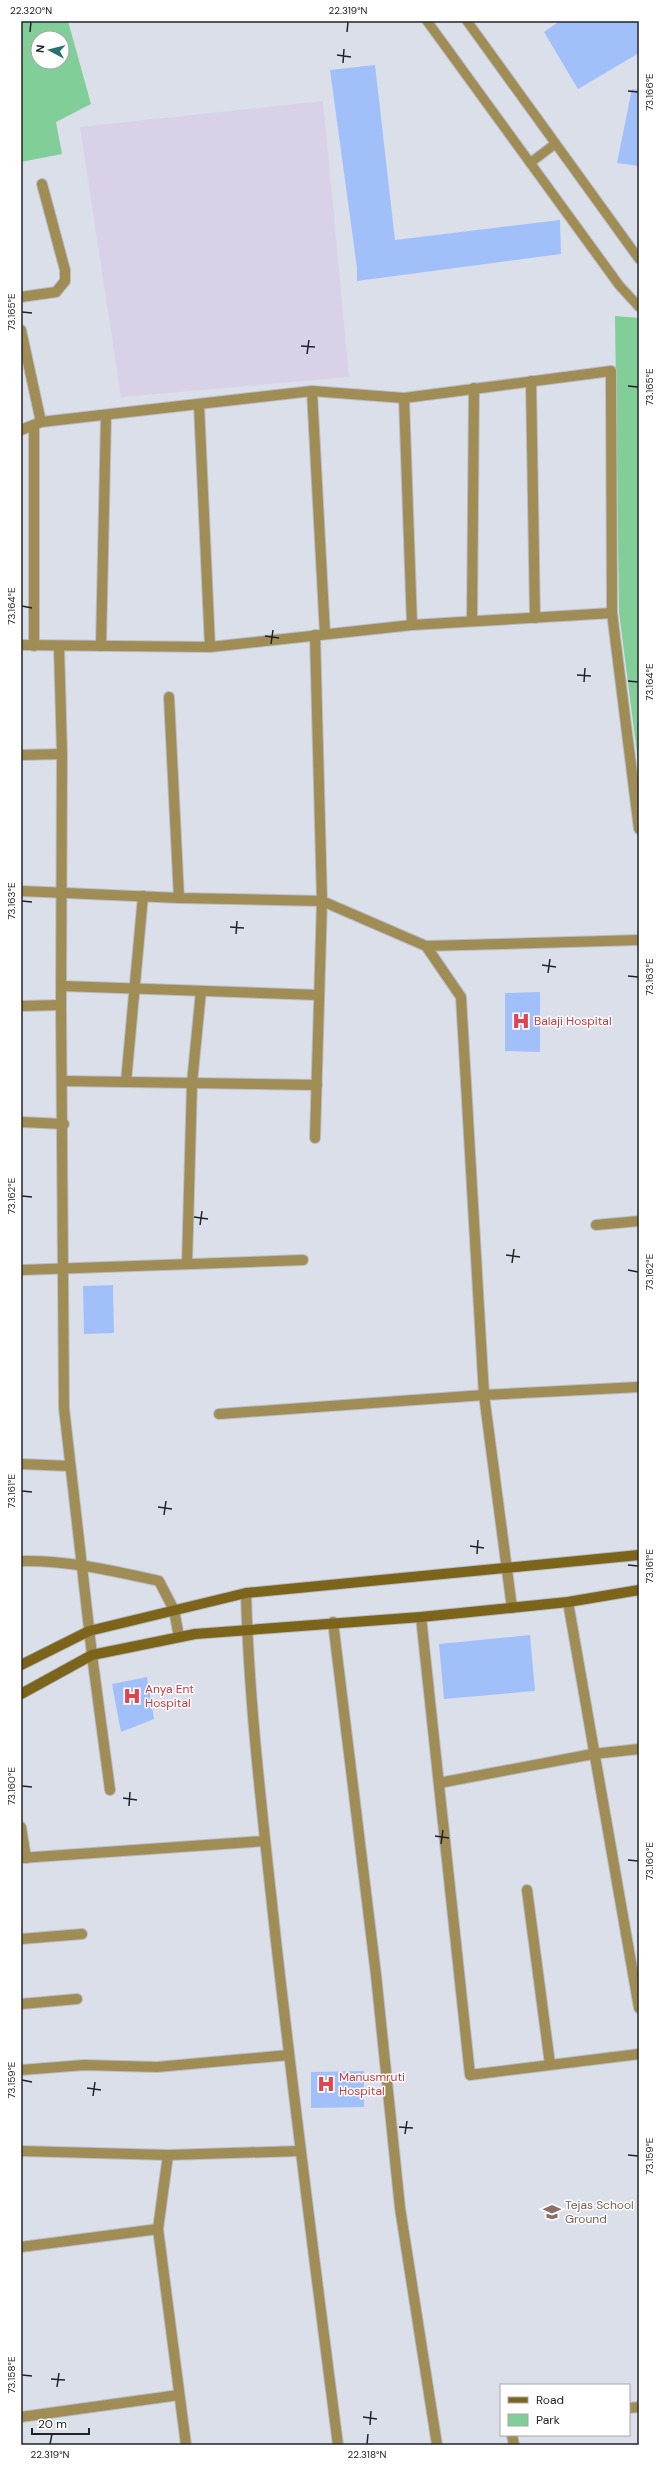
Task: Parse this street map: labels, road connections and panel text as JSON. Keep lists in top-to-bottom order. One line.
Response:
{"places":{"hospital":["Balaji Hospital","Anya Ent Hospital","Manusmruti Hospital"],"school or university":["Tejas School Ground"]},"legend":["Road","Park"],"scale_bar":"20 m","north":"left","coordinates":["22.320°N","22.319°N","73.166°E","73.165°E","73.164°E","73.163°E","73.162°E","73.161°E","73.160°E","73.159°E","73.158°E","22.318°N"]}
